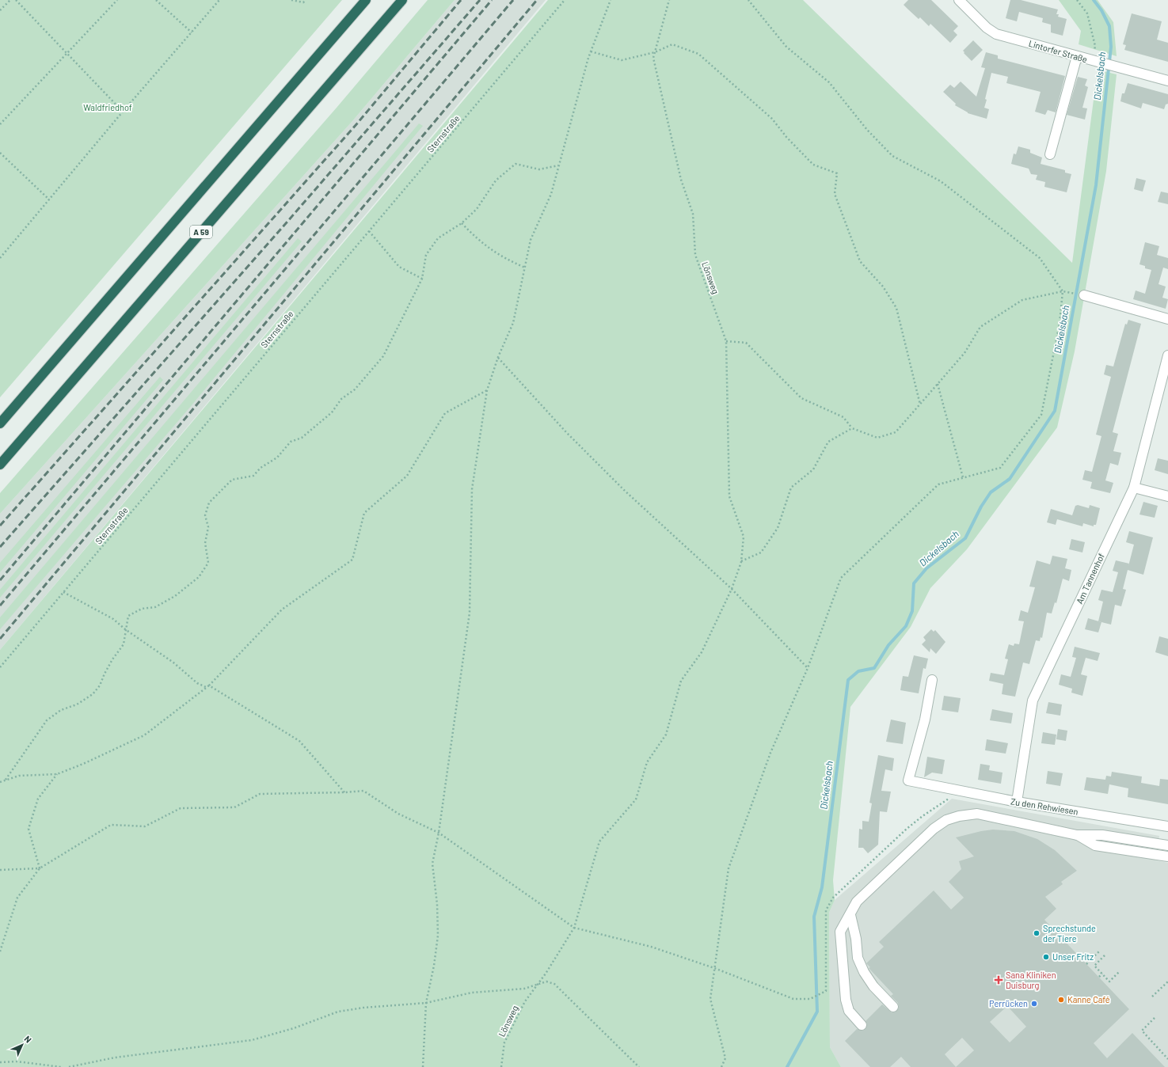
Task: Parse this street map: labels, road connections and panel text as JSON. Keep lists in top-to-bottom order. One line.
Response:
{"streets":{"highway":["A 59"],"street":["Lintorfer Straße","Am Tannenhof","Zu den Rehwiesen"],"path":["Sternstraße","Lönsweg"]},"crossings":[["Am Tannenhof","Zu den Rehwiesen"]],"water":["Dickelsbach"],"parks":["Waldfriedhof"],"places":{"other":["Sprechstunde der Tiere","Unser Fritz","Kanne Café","Perrücken"],"health":["Sana Kliniken Duisburg"]},"north":"top right"}
